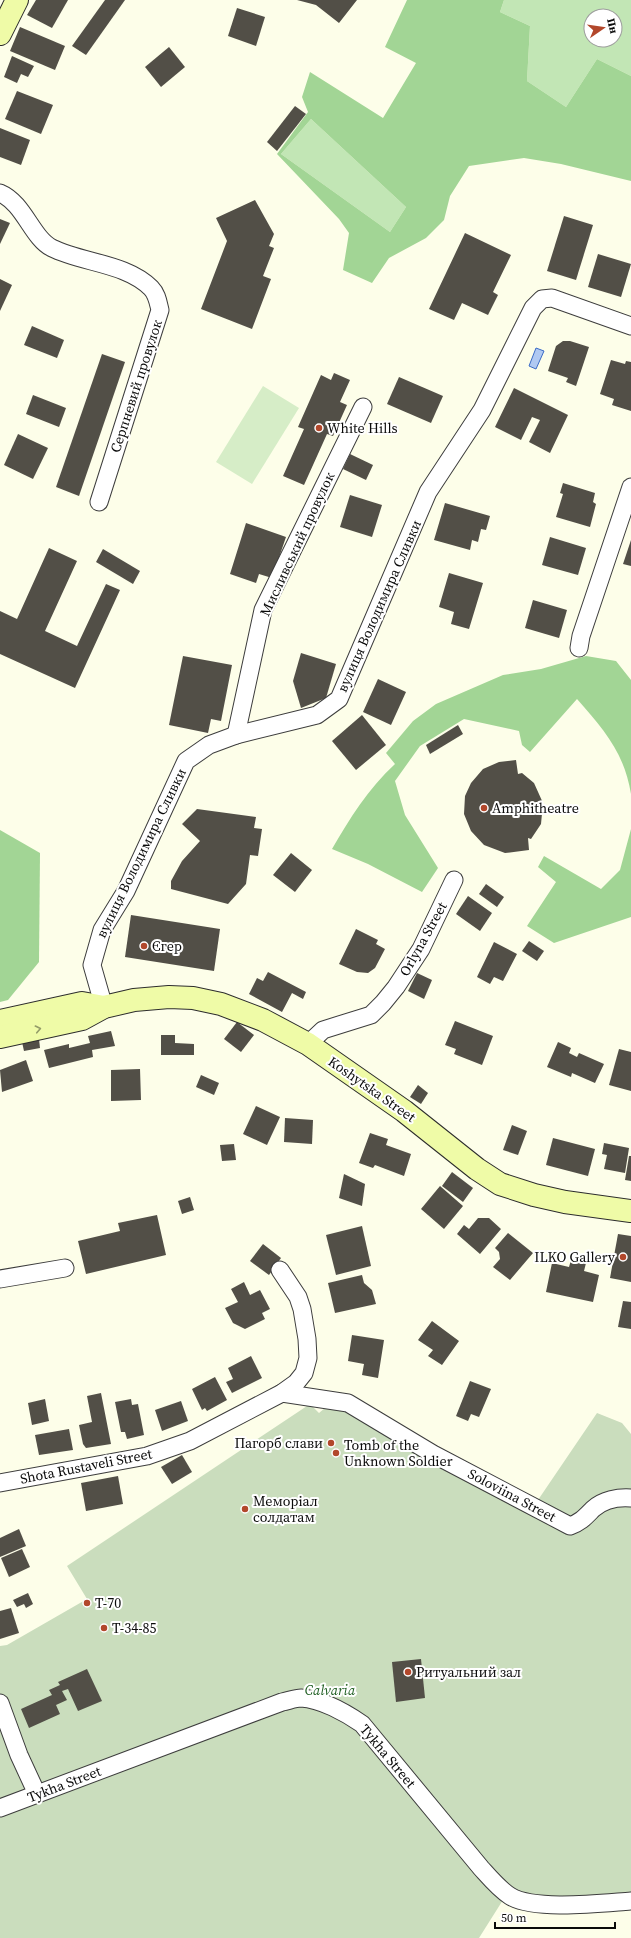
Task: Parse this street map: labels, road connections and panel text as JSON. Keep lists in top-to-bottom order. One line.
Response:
{"streets":{"street":["Серпневий провулок","Мисливський провулок","вулиця Володимира Сливки","Orlyna Street","Koshytska Street","Shota Rustaveli Street","Soloviina Street","Tykha Street"]},"crossings":[["Мисливський провулок","вулиця Володимира Сливки"],["вулиця Володимира Сливки","Koshytska Street"],["Orlyna Street","Koshytska Street"],["Shota Rustaveli Street","Soloviina Street"]],"parks":["Calvaria"],"places":["White Hills","Amphitheatre","Єгер","ILKO Gallery","Пагорб слави","Tomb of the Unknown Soldier","Меморіал солдатам","Т-70","Т-34-85","Ритуальний зал"],"scale_bar":"50 m","north":"right"}
